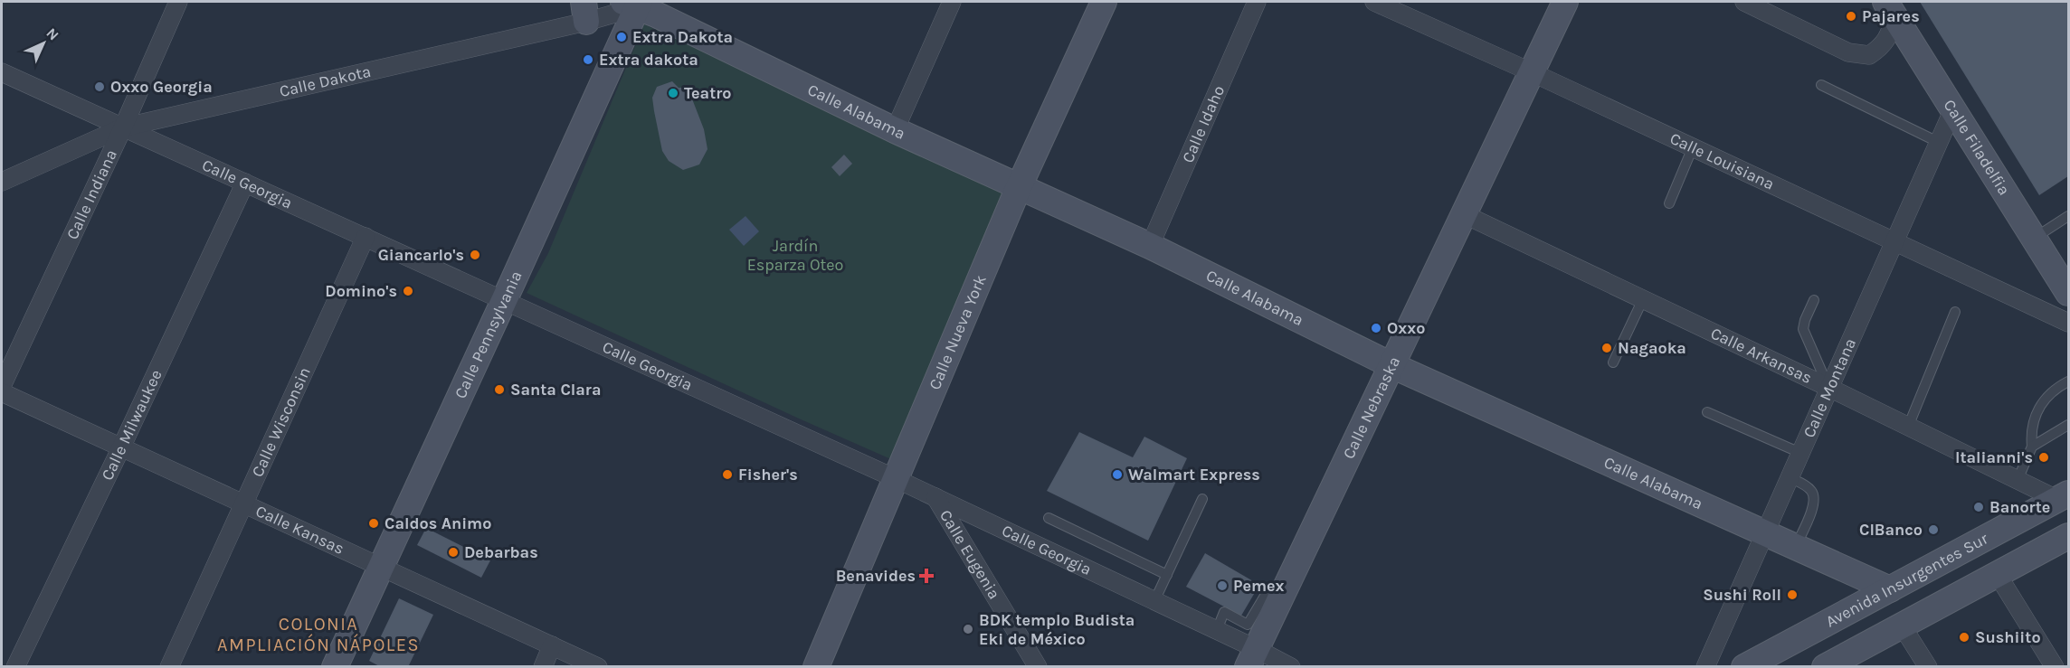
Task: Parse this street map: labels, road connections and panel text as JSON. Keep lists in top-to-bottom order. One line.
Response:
{"streets":{"street":["Calle Dakota","Calle Alabama","Calle Idaho","Calle Filadelfia","Calle Louisiana","Calle Georgia","Calle Indiana","Calle Nueva York","Calle Pennsylvania","Calle Arkansas","Calle Montana","Calle Nebraska","Calle Wisconsin","Calle Milwaukee","Calle Kansas","Calle Eugenia","Avenida Insurgentes Sur"]},"crossings":[["Calle Dakota","Calle Alabama"],["Calle Dakota","Calle Georgia"],["Calle Dakota","Calle Indiana"],["Calle Dakota","Calle Pennsylvania"],["Calle Alabama","Calle Idaho"],["Calle Alabama","Calle Nueva York"],["Calle Alabama","Calle Pennsylvania"],["Calle Alabama","Calle Montana"],["Calle Alabama","Calle Nebraska"],["Calle Alabama","Avenida Insurgentes Sur"],["Calle Filadelfia","Calle Montana"],["Calle Louisiana","Calle Montana"],["Calle Louisiana","Calle Nebraska"],["Calle Georgia","Calle Indiana"],["Calle Georgia","Calle Nueva York"],["Calle Georgia","Calle Pennsylvania"],["Calle Georgia","Calle Nebraska"],["Calle Georgia","Calle Wisconsin"],["Calle Georgia","Calle Milwaukee"],["Calle Georgia","Calle Eugenia"],["Calle Pennsylvania","Calle Kansas"],["Calle Arkansas","Calle Montana"],["Calle Arkansas","Calle Nebraska"],["Calle Arkansas","Avenida Insurgentes Sur"],["Calle Wisconsin","Calle Kansas"],["Calle Milwaukee","Calle Kansas"]],"districts":["COLONIA AMPLIACIÓN NÁPOLES"],"parks":["Jardín Esparza Oteo"],"places":{"other":["Pajares","Extra Dakota","Extra dakota","Oxxo Georgia","Teatro","Giancarlo's","Domino's","Oxxo","Nagaoka","Santa Clara","Italianni's","Fisher's","Walmart Express","Banorte","Caldos Animo","CIBanco","Debarbas","Pemex","Sushi Roll","BDK templo Budista Eki de México","Sushiito"],"health":["Benavides"]},"north":"top right"}
